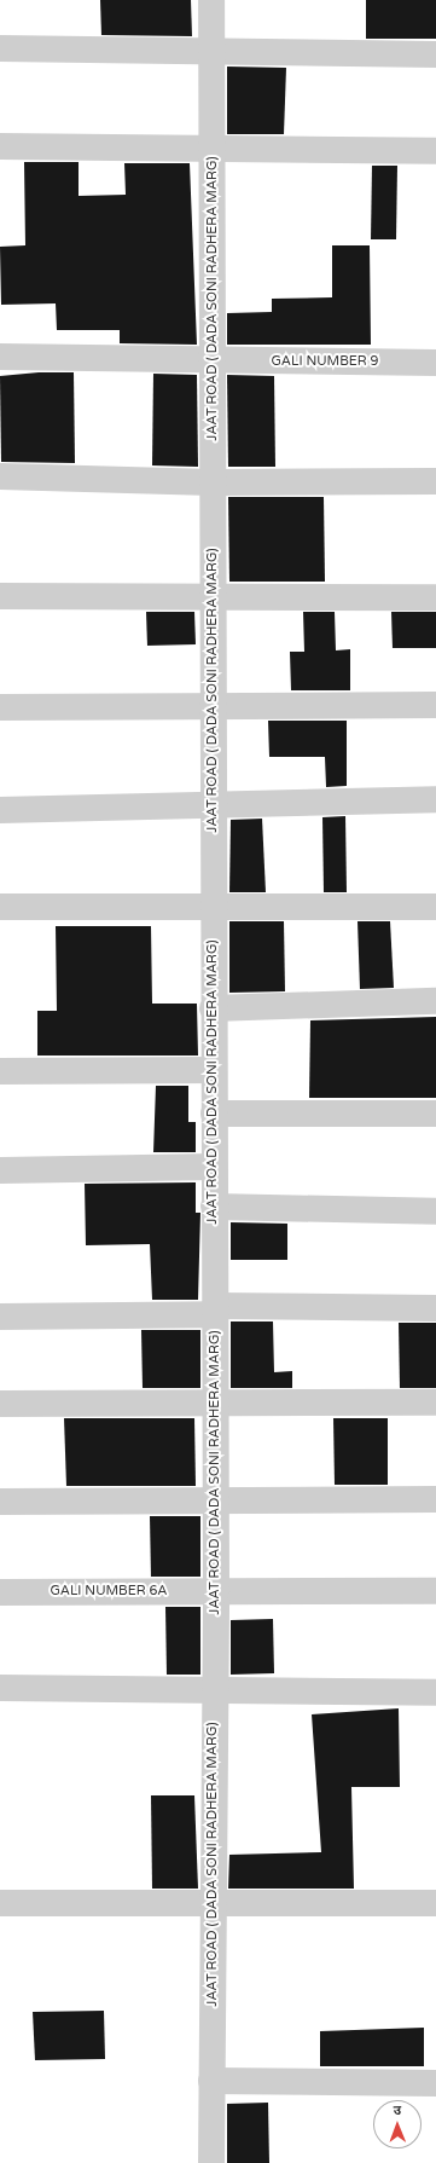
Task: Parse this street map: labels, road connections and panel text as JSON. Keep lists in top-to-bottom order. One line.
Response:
{"streets":{"street":["JAAT ROAD ( DADA SONI RADHERA MARG)","GALI NUMBER 9","GALI NUMBER 6A"]},"crossings":[["JAAT ROAD ( DADA SONI RADHERA MARG)","GALI NUMBER 9"],["JAAT ROAD ( DADA SONI RADHERA MARG)","GALI NUMBER 6A"]],"north":"top"}
